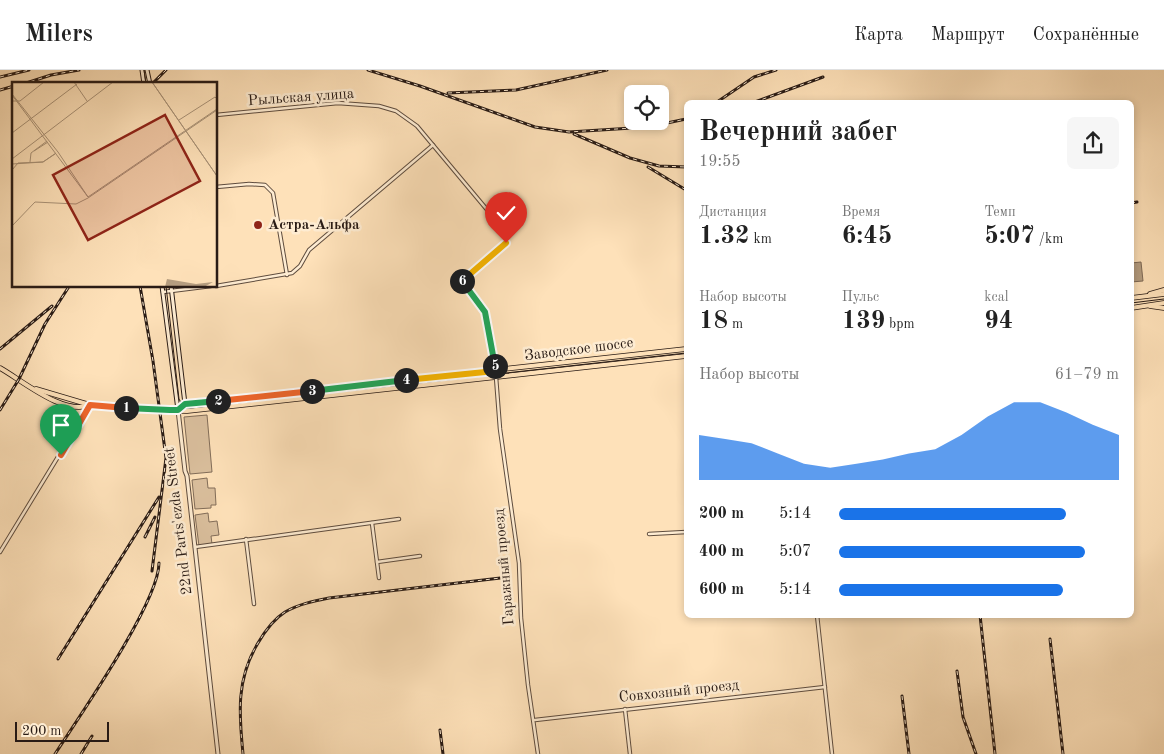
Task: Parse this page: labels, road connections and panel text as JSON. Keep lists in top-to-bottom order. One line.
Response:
{"streets":{"main road":["Заводское шоссе"],"street":["Рыльская улица","22nd Parts'ezda Street","Гаражный проезд","Совхозный проезд"]},"crossings":[["Рыльская улица","Заводское шоссе"],["Заводское шоссе","22nd Parts'ezda Street"],["Заводское шоссе","Гаражный проезд"],["Гаражный проезд","Совхозный проезд"]],"places":["Астра-Альфа"],"scale_bar":"200 m","page":{"header":"Milers","nav":["Карта","Маршрут","Сохранённые"],"heading":["Вечерний забег","19:55"],"stats":[["Дистанция","1.32 km"],["Время","6:45"],["Темп","5:07 /km"],["Набор высоты","18 m"],["Пульс","139 bpm"],["kcal","94"]],"pins":["6","5","4","3","2","1"],"chart":["Набор высоты","61–79 m"],"list":[{"name":"200 m","note":"5:14"},{"name":"400 m","note":"5:07"},{"name":"600 m","note":"5:14"}],"scale":"200 m"}}
